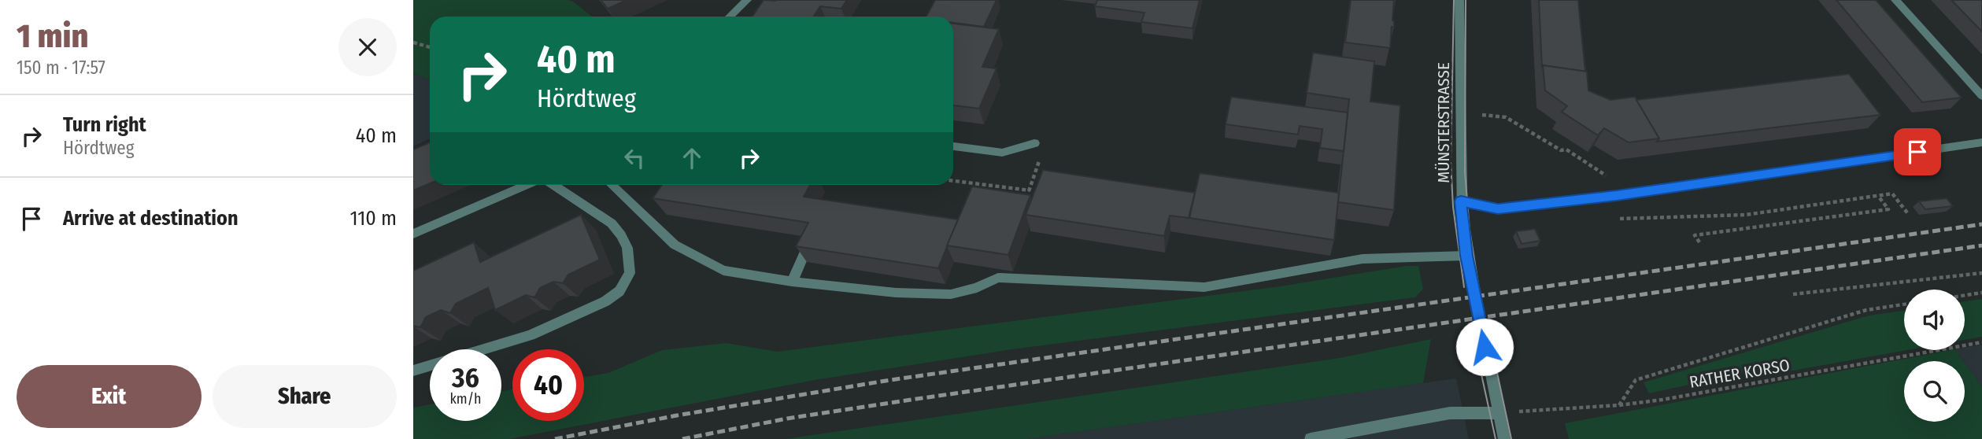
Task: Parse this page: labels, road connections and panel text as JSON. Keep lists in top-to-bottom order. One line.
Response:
{"streets":{"street":["MÜNSTERSTRASSE"],"path":["RATHER KORSO"]},"crossings":[["MÜNSTERSTRASSE","RATHER KORSO"]],"page":{"heading":["1 min","150 m · 17:57"],"turn":["40 m","Hördtweg"],"list":[{"name":"Turn right","note":"Hördtweg","value":"40 m"},{"name":"Arrive at destination","value":"110 m"}],"speed":"36 km/h","limit":"40","buttons":["Exit","Share"]}}
